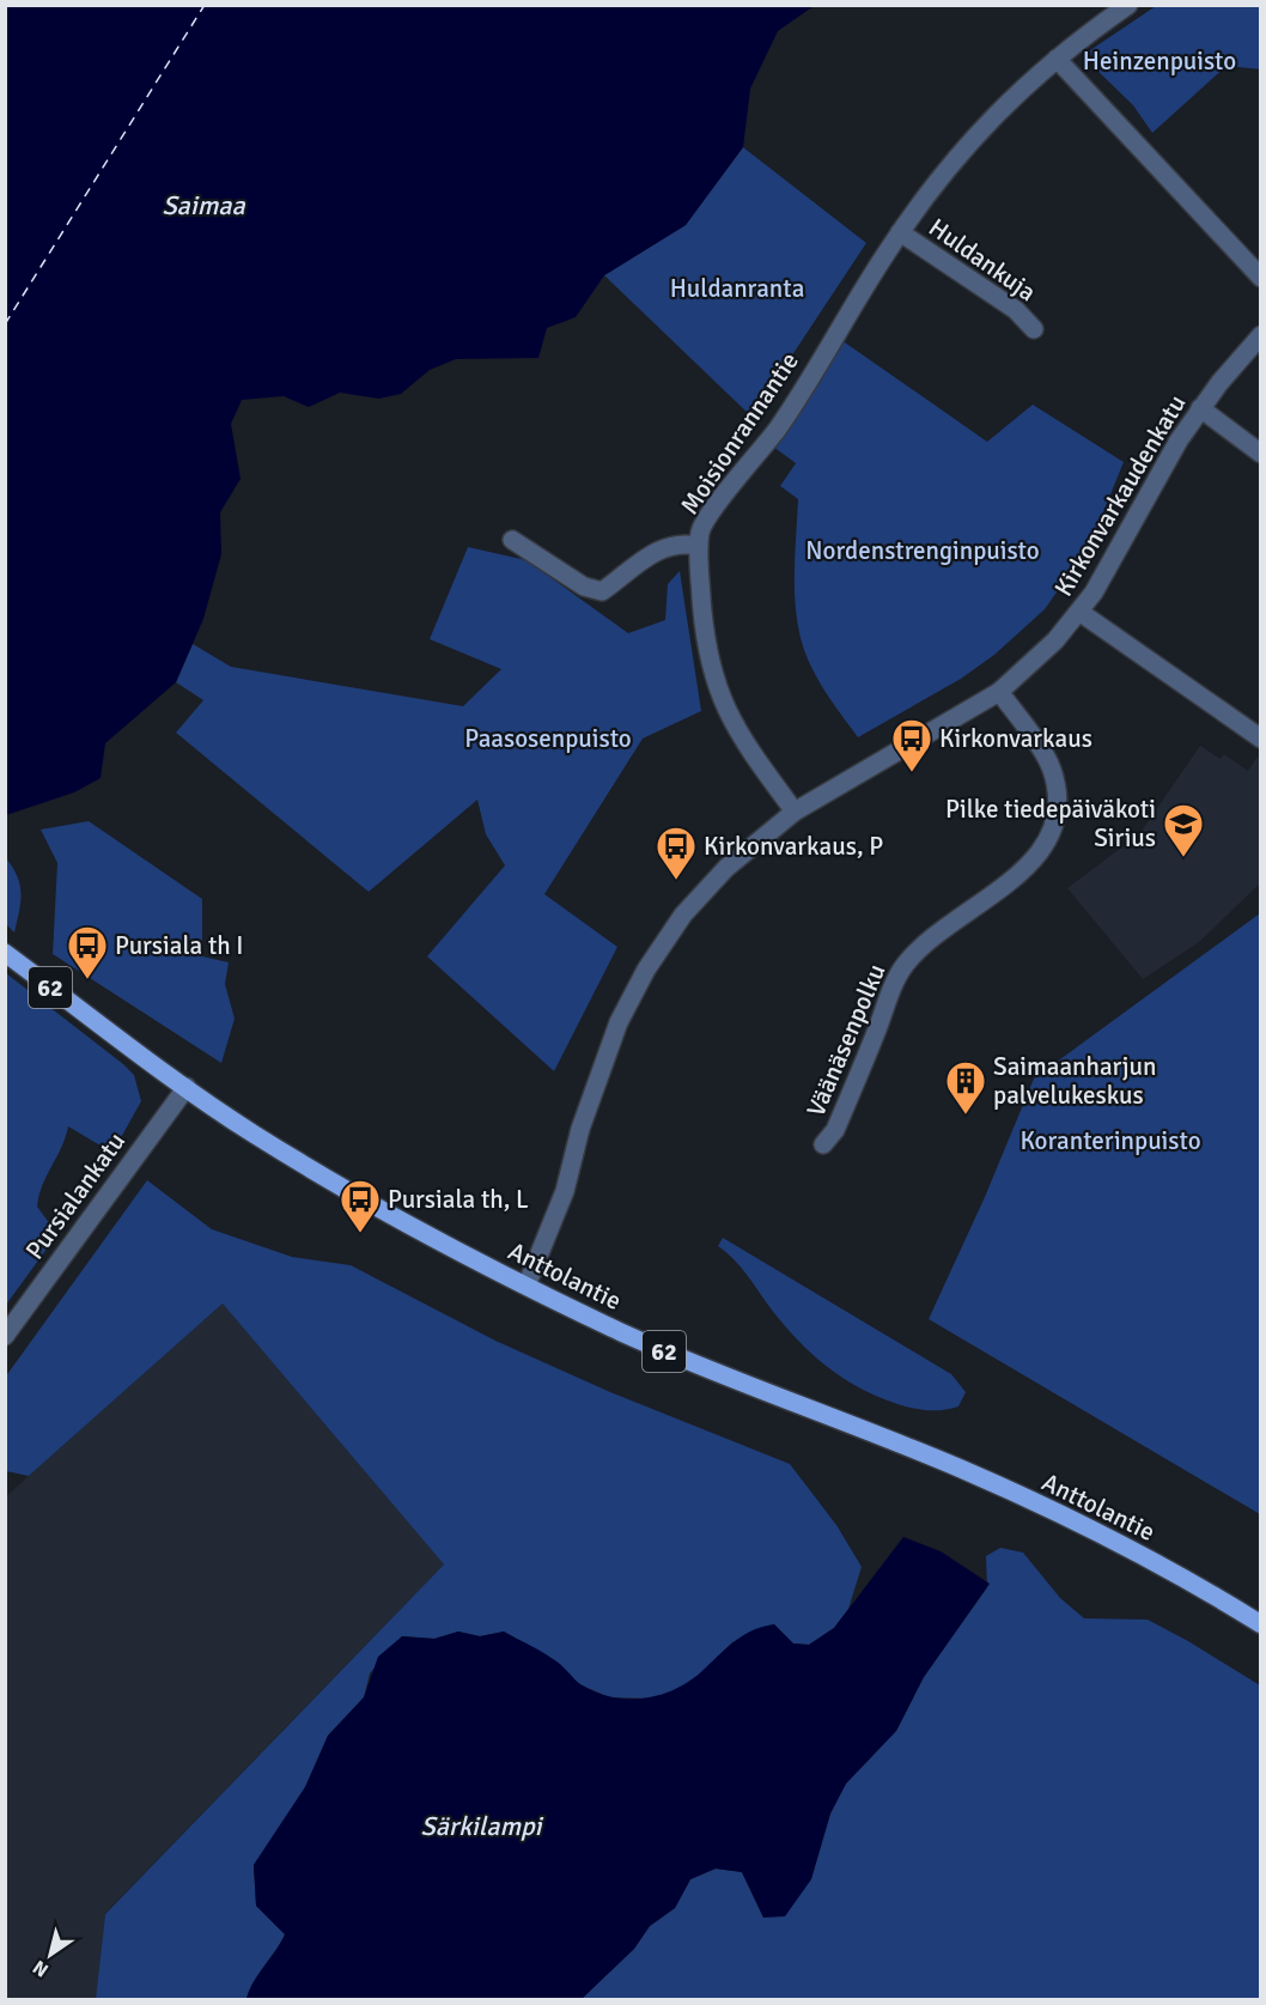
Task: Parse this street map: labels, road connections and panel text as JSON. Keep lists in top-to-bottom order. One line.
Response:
{"streets":{"main road":["62","Anttolantie"],"street":["Huldankuja","Moisionrannantie","Kirkonvarkaudenkatu","Väänäsenpolku","Pursialankatu"]},"crossings":[["Huldankuja","Moisionrannantie"],["Moisionrannantie","Kirkonvarkaudenkatu"],["Kirkonvarkaudenkatu","Väänäsenpolku"],["Kirkonvarkaudenkatu","Anttolantie"],["Pursialankatu","Anttolantie"]],"water":["Saimaa","Särkilampi"],"parks":["Heinzenpuisto","Huldanranta","Nordenstrenginpuisto","Paasosenpuisto","Koranterinpuisto"],"places":{"bus stop":["Kirkonvarkaus","Kirkonvarkaus, P","Pursiala th I","Pursiala th, L"],"school or university":["Pilke tiedepäiväkoti Sirius"],"building":["Saimaanharjun palvelukeskus"]},"north":"bottom left"}
